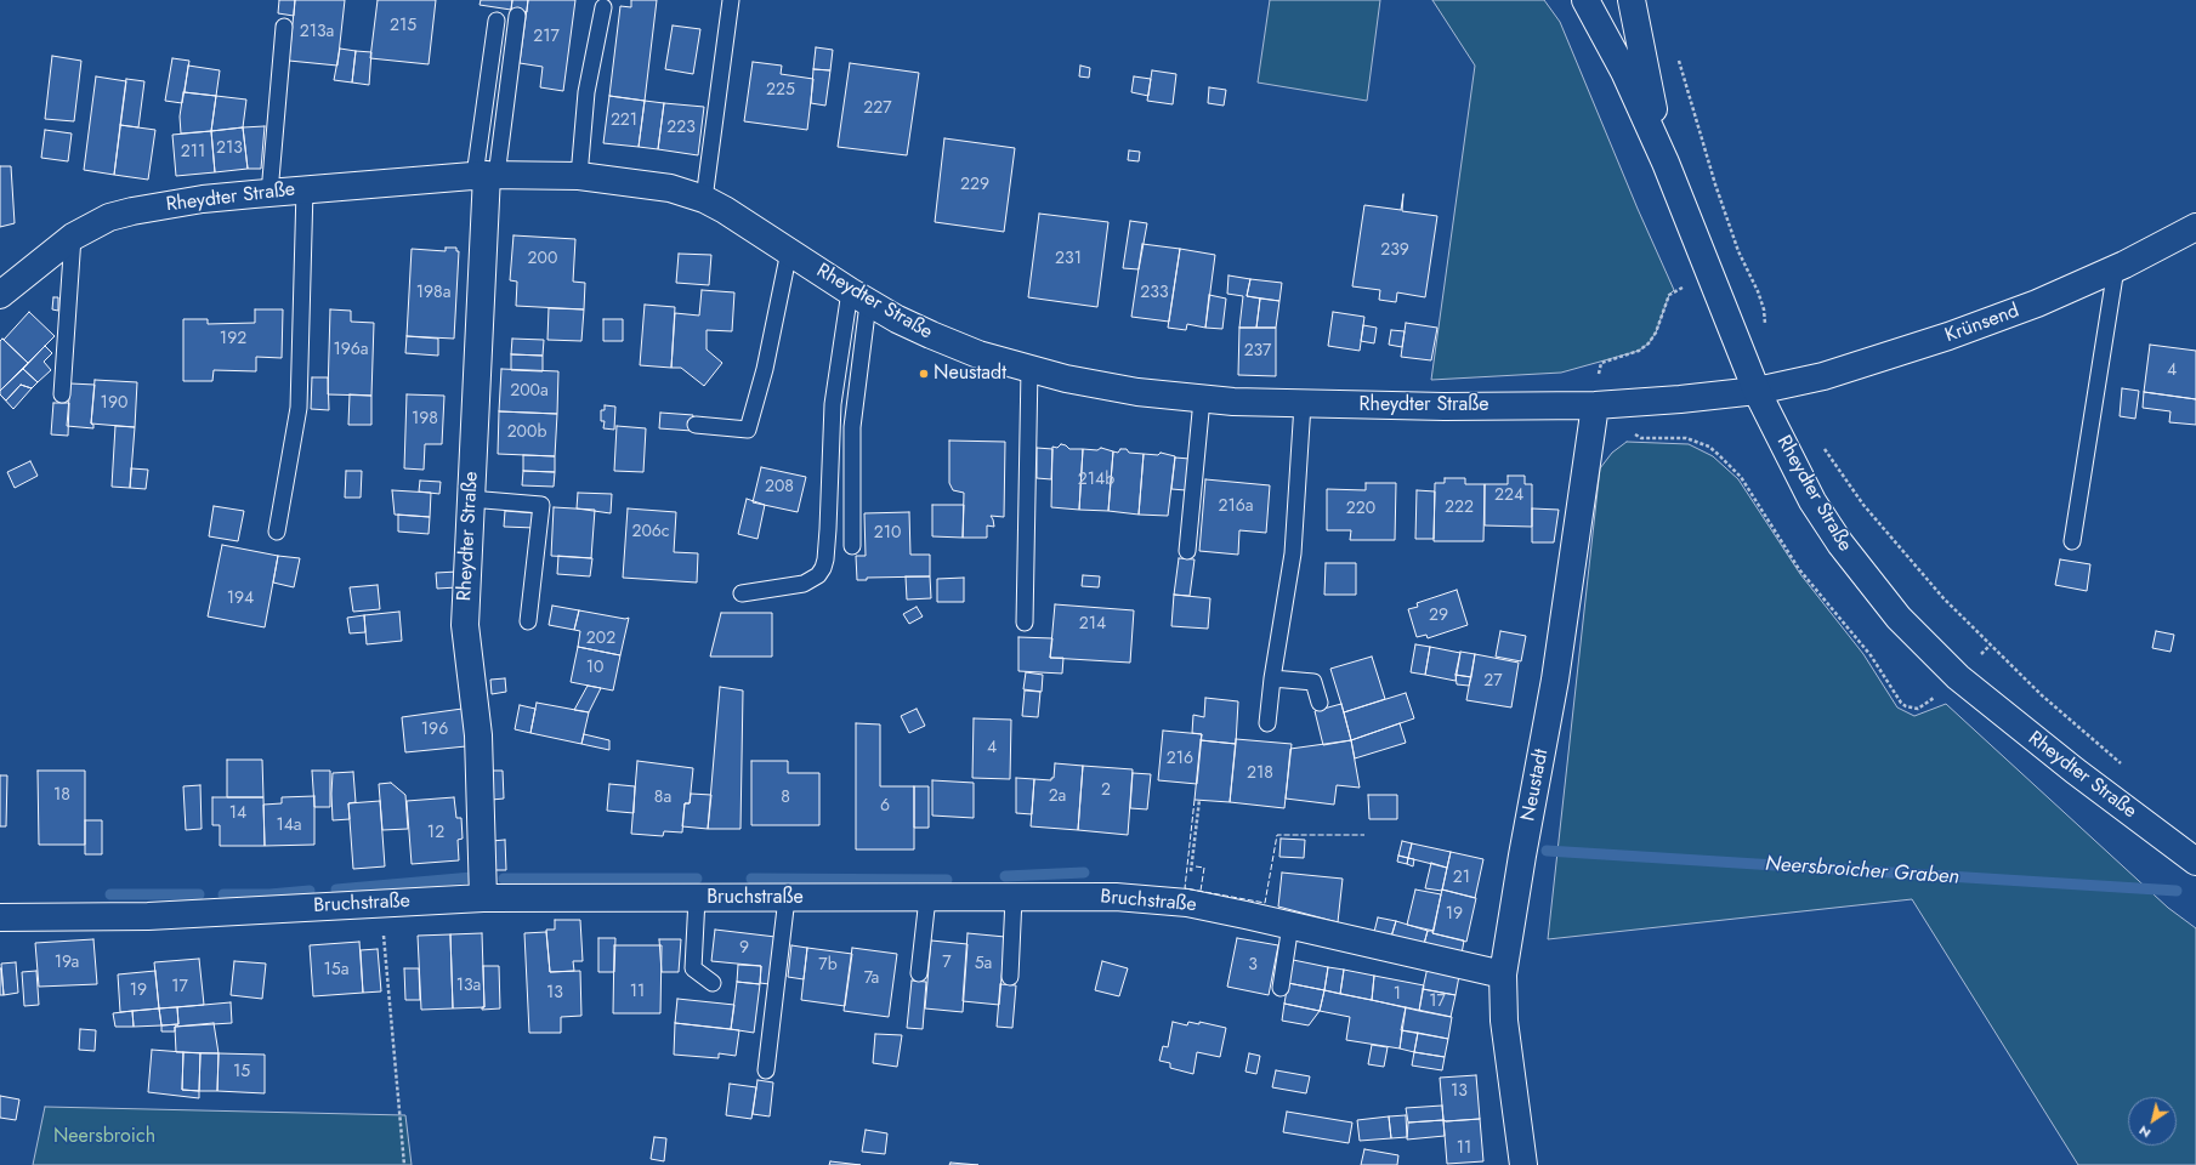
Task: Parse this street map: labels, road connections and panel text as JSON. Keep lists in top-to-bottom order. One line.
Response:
{"streets":{"street":["Rheydter Straße","Krünsend","Neustadt","Bruchstraße"]},"crossings":[["Rheydter Straße","Krünsend"],["Rheydter Straße","Neustadt"],["Rheydter Straße","Bruchstraße"],["Neustadt","Bruchstraße"]],"water":["Neersbroicher Graben"],"parks":["Neersbroich"],"places":["Neustadt"],"house_numbers":["215","213a","217","225","227","221","223","213","211","229","239","200","231","198a","233","192","196a","237","4","200a","190","198","200b","214b","208","224","216a","222","220","206c","210","194","29","214","202","10","27","196","4","216","218","2","18","2a","8a","8","6","14","14a","12","21","19","9","19a","7","5a","7b","3","15a","7a","13a","17","19","11","13","1","17","15","13","11"],"north":"bottom left"}
